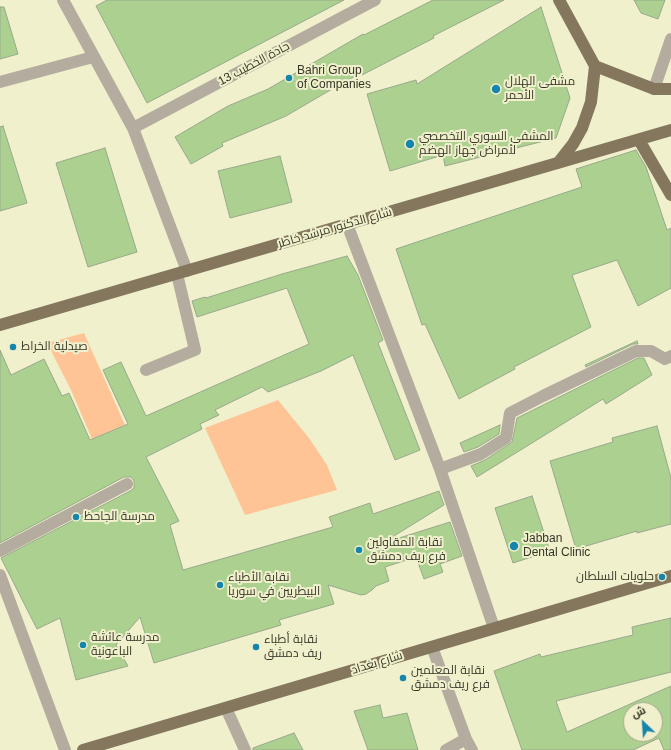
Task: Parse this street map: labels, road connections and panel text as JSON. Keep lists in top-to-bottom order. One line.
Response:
{"streets":{"main road":["شارع الدكتور مرشد خاطر","شارع بغداد"],"street":["جادة الخطيب 13"]},"places":["Bahri Group of Companies","مشفى الهلال الأحمر","المشفى السوري التخصصي لأمراض جهاز الهضم","صيدلية الخراط","مدرسة الجاحظ","Jabban Dental Clinic","نقابة المقاولين فرع ريف دمشق","حلويات السلطان","نقابة الأطباء البيطريين في سوريا","مدرسة عائشة الباعونية","نقابة أطباء ريف دمشق","نقابة المعلمين فرع ريف دمشق"],"north":"top left"}
